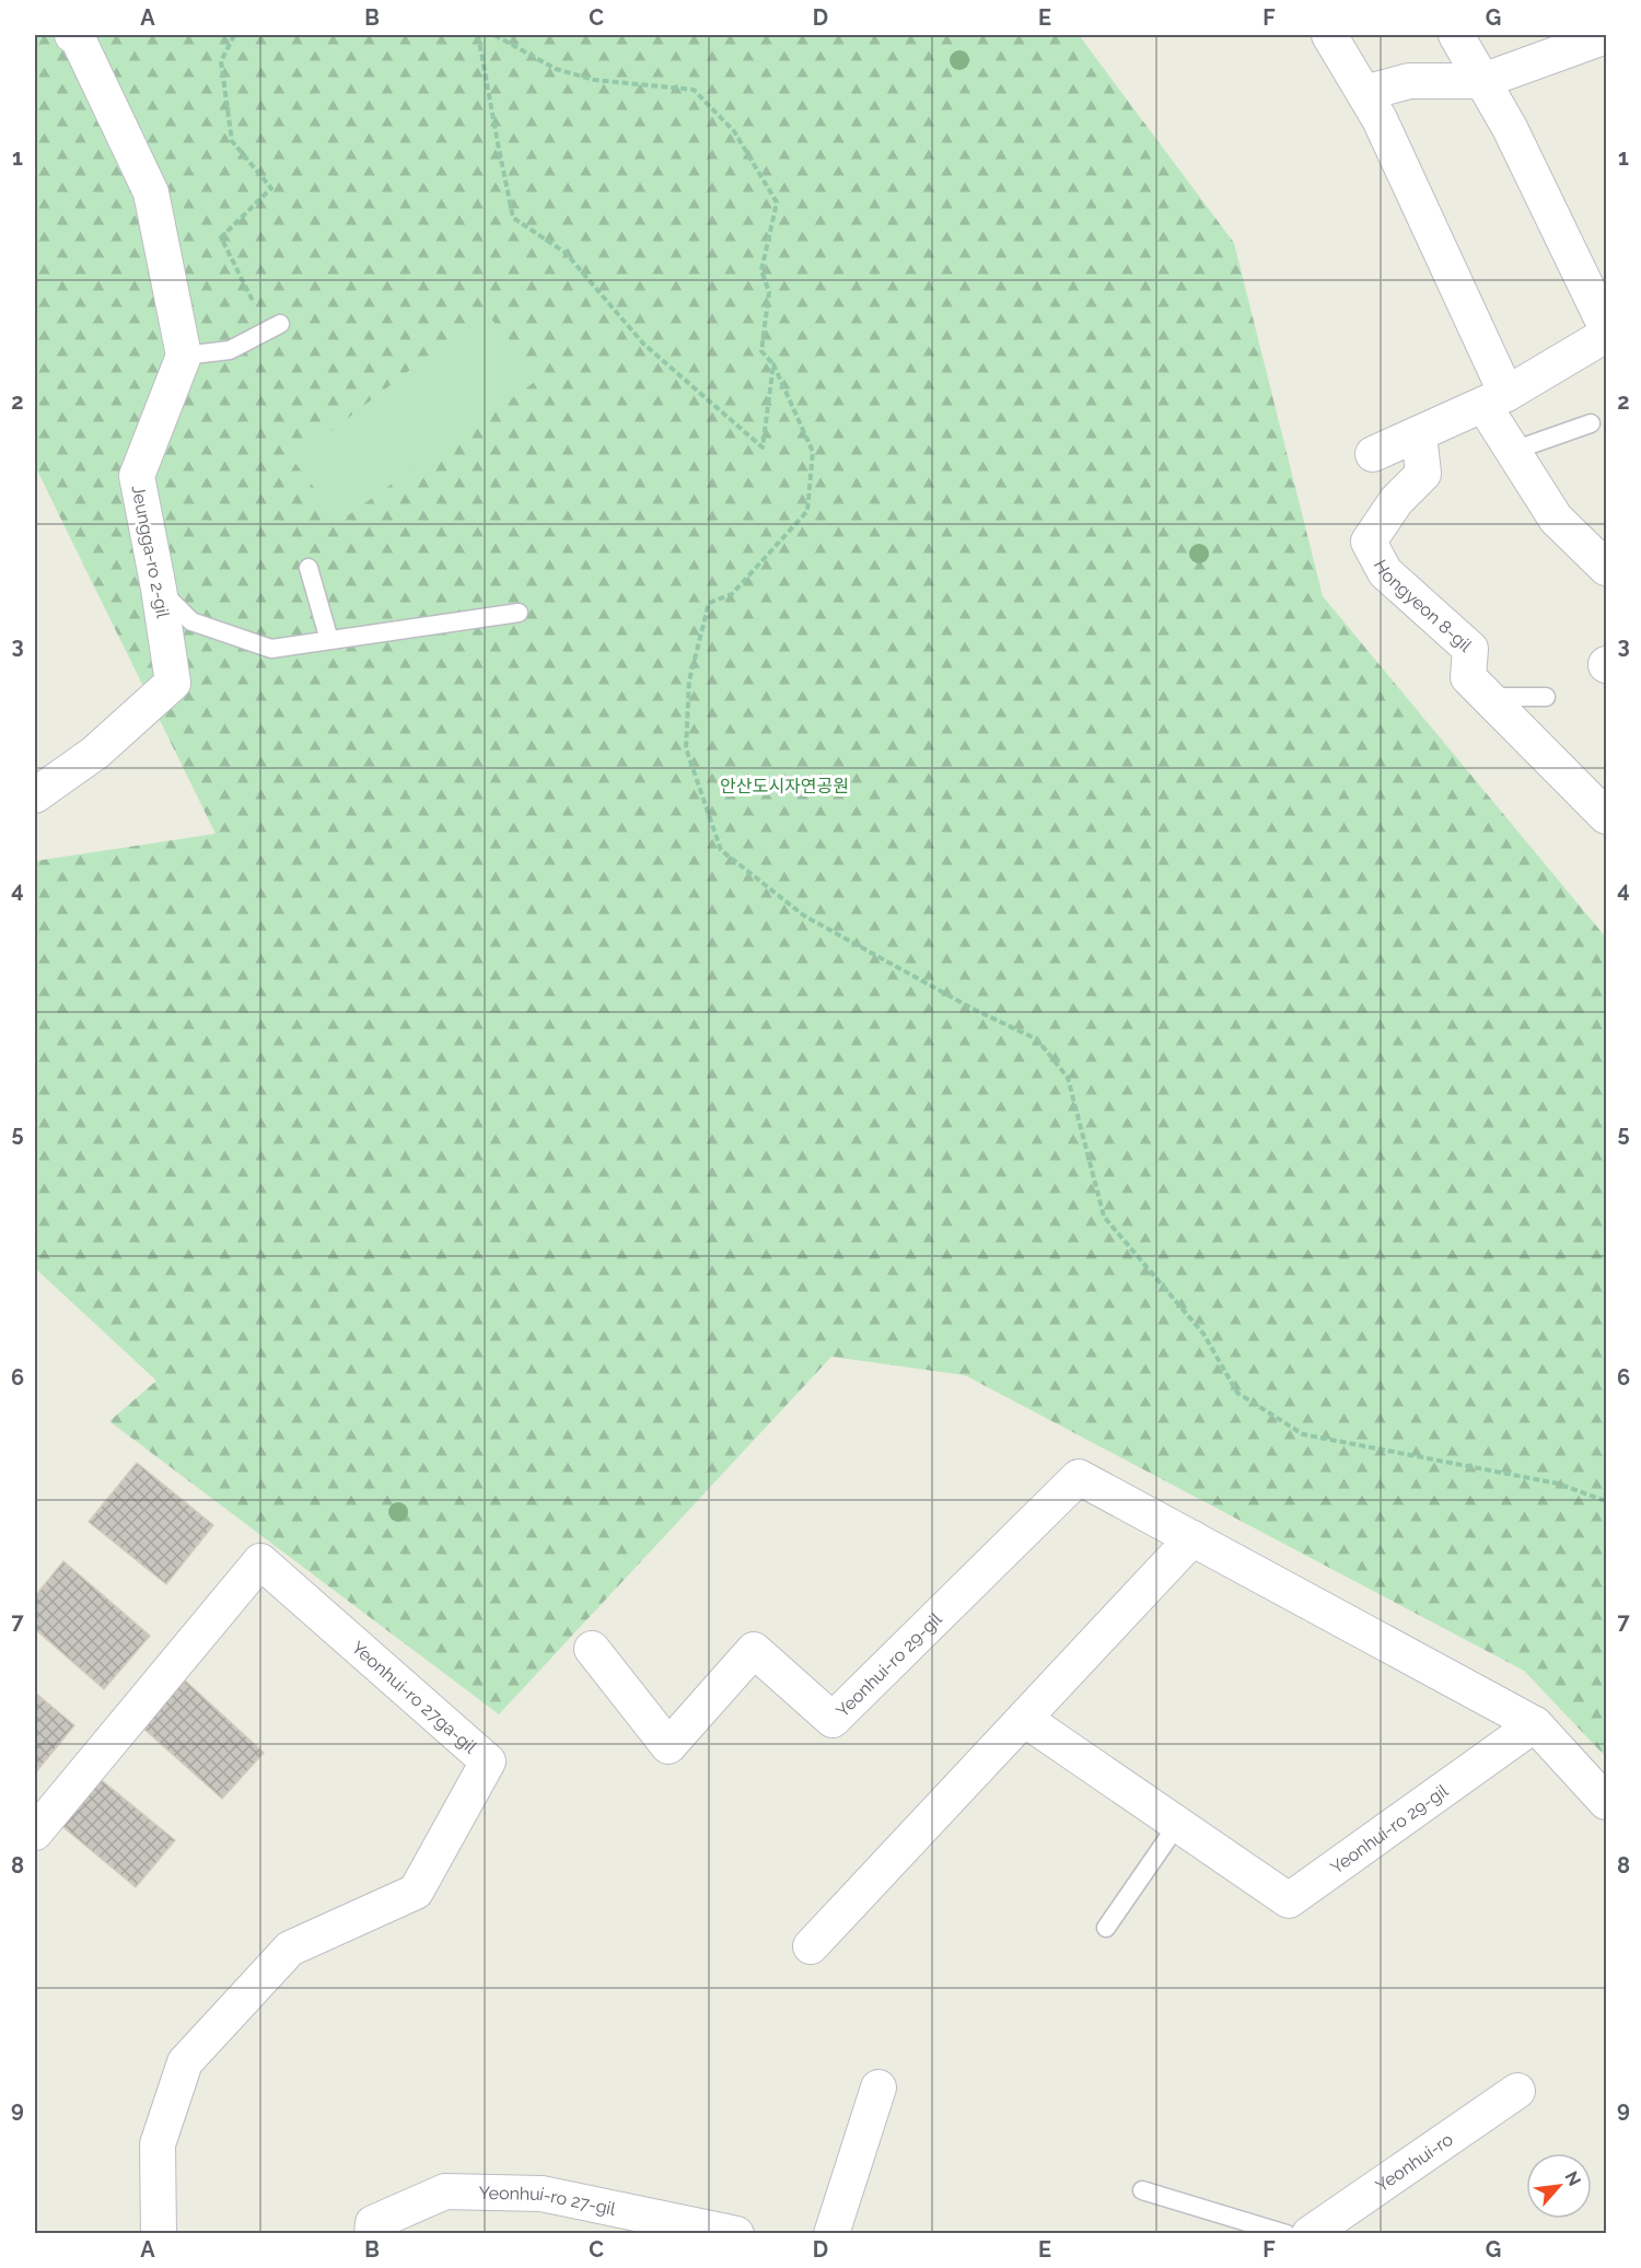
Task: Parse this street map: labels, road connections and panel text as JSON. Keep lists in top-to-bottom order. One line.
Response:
{"streets":{"street":["Jeungga-ro 2-gil","Hongyeon 8-gil","Yeonhui-ro 29-gil","Yeonhui-ro 27ga-gil","Yeonhui-ro","Yeonhui-ro 27-gil"]},"parks":["안산도시자연공원"],"north":"top right","grid":{"columns":["A","B","C","D","E","F","G"],"rows":["1","2","3","4","5","6","7","8","9"]}}
